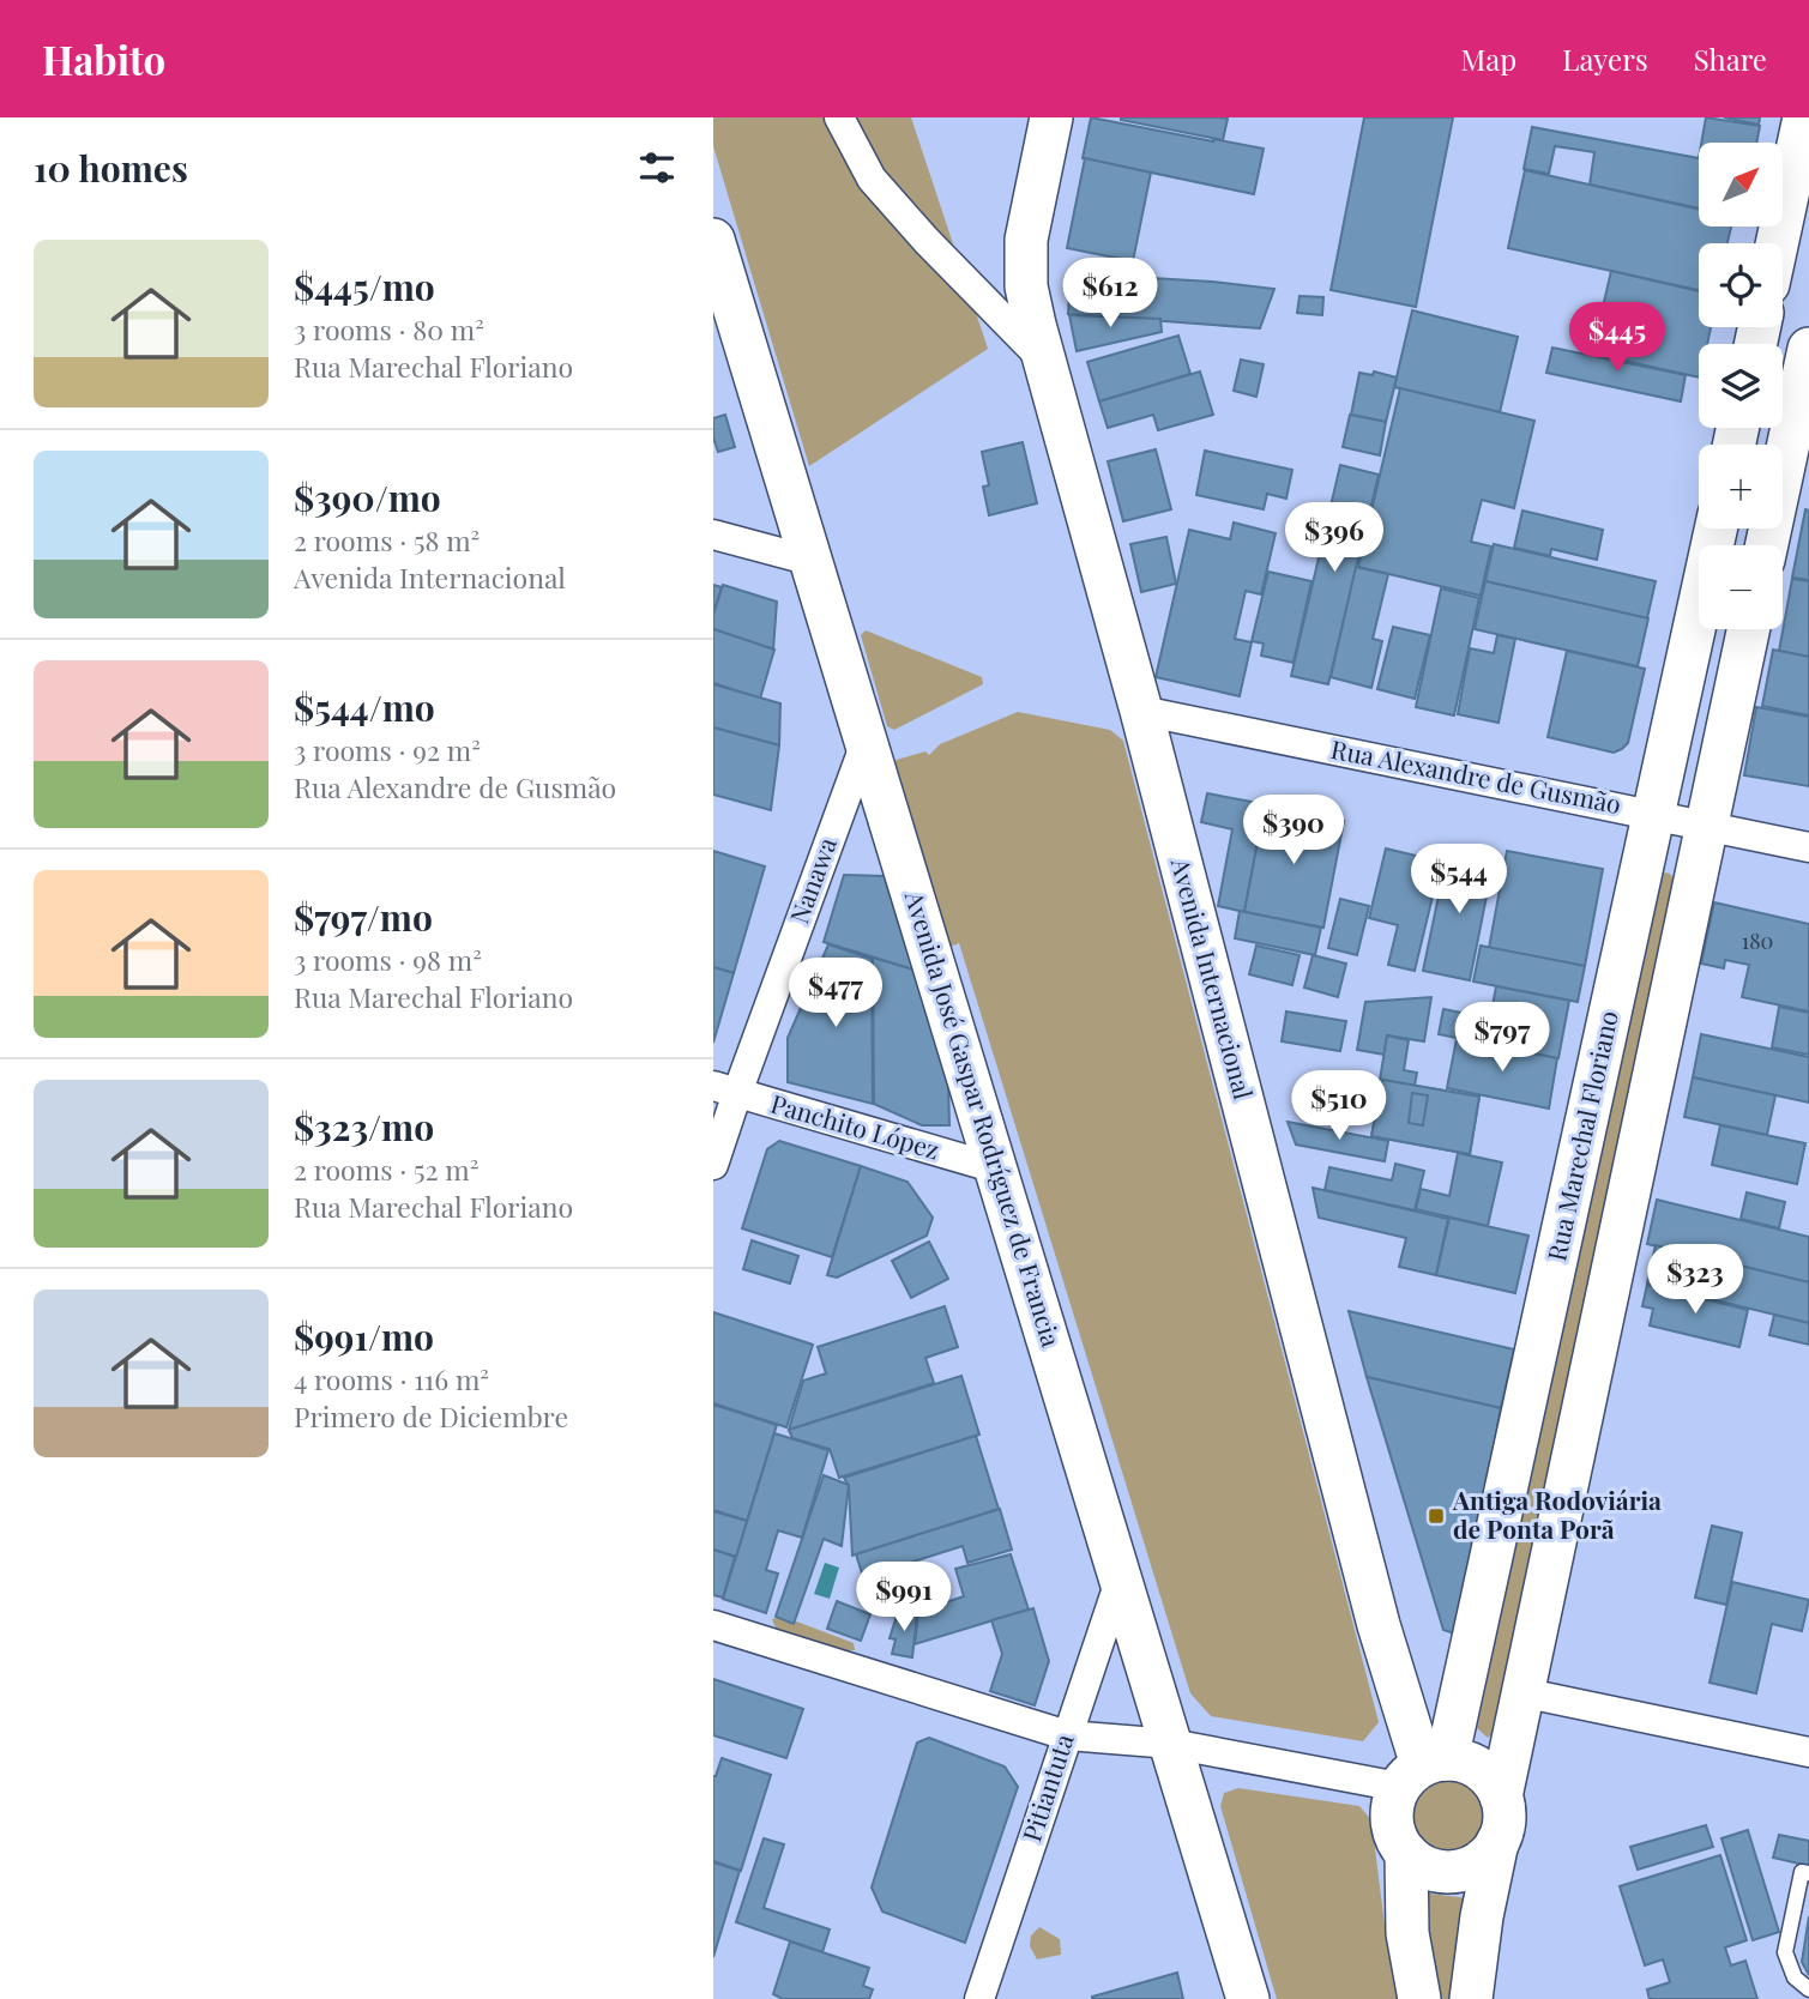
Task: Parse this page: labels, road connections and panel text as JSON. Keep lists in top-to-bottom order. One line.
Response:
{"streets":{"main road":["Avenida Internacional","Avenida José Gaspar Rodríguez de Francia","Rua Marechal Floriano"],"street":["Rua Alexandre de Gusmão","Nanawa","Panchito López","Pitiantuta"]},"crossings":[["Rua Alexandre de Gusmão","Avenida Internacional"],["Rua Alexandre de Gusmão","Rua Marechal Floriano"],["Nanawa","Avenida José Gaspar Rodríguez de Francia"],["Nanawa","Panchito López"],["Avenida Internacional","Rua Marechal Floriano"],["Avenida José Gaspar Rodríguez de Francia","Panchito López"],["Avenida José Gaspar Rodríguez de Francia","Pitiantuta"]],"places":{"transit":["Antiga Rodoviária de Ponta Porã"]},"house_numbers":["180"],"north":"top right","page":{"header":"Habito","nav":["Map","Layers","Share"],"heading":"10 homes","map_buttons":["+","−"],"list":[{"name":"$445/mo","note":"3 rooms · 80 m² · Rua Marechal Floriano"},{"name":"$390/mo","note":"2 rooms · 58 m² · Avenida Internacional"},{"name":"$544/mo","note":"3 rooms · 92 m² · Rua Alexandre de Gusmão"},{"name":"$797/mo","note":"3 rooms · 98 m² · Rua Marechal Floriano"},{"name":"$323/mo","note":"2 rooms · 52 m² · Rua Marechal Floriano"},{"name":"$991/mo","note":"4 rooms · 116 m² · Primero de Diciembre"}],"price":["$612","$445","$396","$390","$544","$477","$797","$510","$323","$991"]}}
